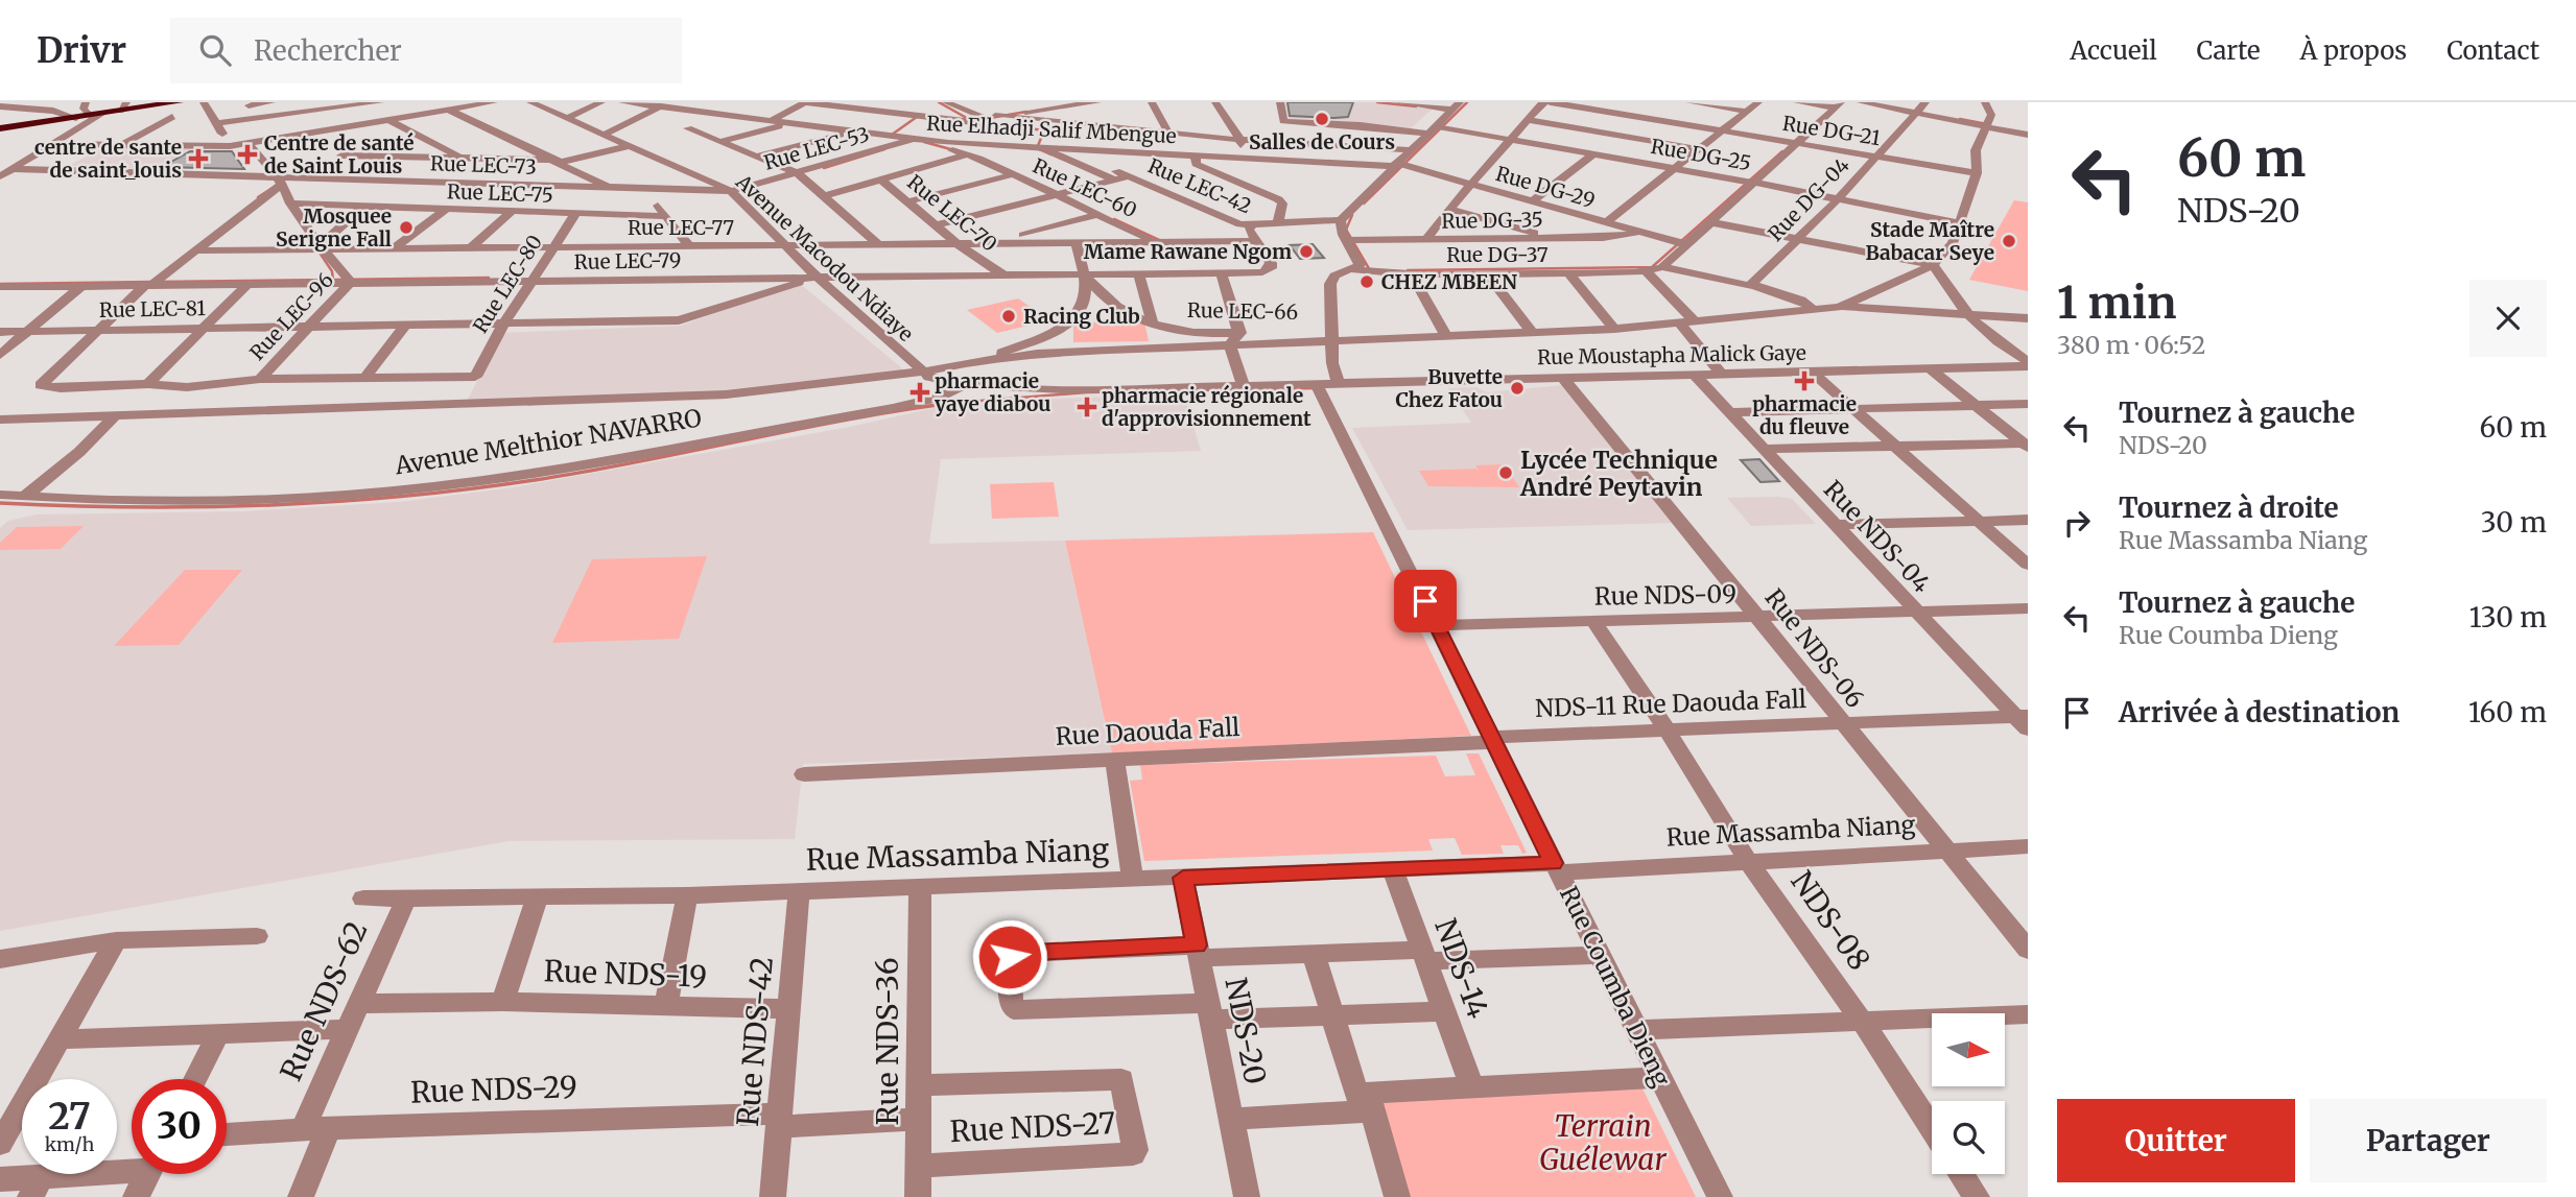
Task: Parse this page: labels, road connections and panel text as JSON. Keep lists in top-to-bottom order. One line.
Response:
{"streets":{"street":["Rue Elhadji Salif Mbengue","Rue DG-21","Rue LEC-53","Rue DG-25","Rue LEC-73","Rue LEC-42","Rue DG-29","Rue LEC-60","Rue LEC-75","Rue DG-04","Rue LEC-70","Rue DG-35","Rue LEC-77","Rue DG-37","Avenue Macodou Ndiaye","Rue LEC-79","Rue LEC-80","Rue LEC-81","Rue LEC-66","Rue LEC-96","Rue Moustapha Malick Gaye","Avenue Melthior NAVARRO","Rue NDS-04","Rue NDS-09","Rue NDS-06","NDS-11 Rue Daouda Fall","Rue Daouda Fall","Rue Massamba Niang","NDS-08","NDS-14","Rue NDS-19","Rue Coumba Dieng","Rue NDS-62","NDS-20","Rue NDS-42","Rue NDS-36","Rue NDS-29","Rue NDS-27"]},"crossings":[["Rue Elhadji Salif Mbengue","Rue LEC-53"],["Rue Elhadji Salif Mbengue","Rue LEC-42"],["Rue Elhadji Salif Mbengue","Rue DG-29"],["Rue Elhadji Salif Mbengue","Rue LEC-60"],["Rue DG-21","Rue DG-04"],["Rue LEC-53","Rue LEC-73"],["Rue LEC-53","Rue LEC-60"],["Rue LEC-53","Avenue Macodou Ndiaye"],["Rue DG-25","Rue DG-04"],["Rue LEC-73","Avenue Macodou Ndiaye"],["Rue LEC-42","Rue LEC-77"],["Rue LEC-42","Rue LEC-79"],["Rue DG-29","Rue DG-35"],["Rue LEC-60","Rue LEC-77"],["Rue LEC-75","Rue LEC-80"],["Rue LEC-70","Rue LEC-77"],["Rue LEC-70","Rue LEC-79"],["Rue LEC-77","Avenue Macodou Ndiaye"],["Rue LEC-77","Rue LEC-80"],["Avenue Macodou Ndiaye","Rue LEC-79"],["Avenue Macodou Ndiaye","Avenue Melthior NAVARRO"],["Rue LEC-79","Rue LEC-80"],["Rue LEC-79","Rue LEC-81"],["Rue LEC-79","Rue LEC-66"],["Rue LEC-79","Rue LEC-96"],["Rue LEC-80","Rue LEC-81"],["Rue LEC-81","Rue LEC-96"],["Rue Moustapha Malick Gaye","Avenue Melthior NAVARRO"],["Rue Moustapha Malick Gaye","Rue NDS-04"],["Rue Moustapha Malick Gaye","Rue NDS-06"],["Rue Moustapha Malick Gaye","Rue Coumba Dieng"],["Rue NDS-04","Rue NDS-09"],["Rue NDS-04","NDS-11 Rue Daouda Fall"],["Rue NDS-09","Rue NDS-06"],["Rue NDS-09","NDS-08"],["Rue NDS-09","Rue Coumba Dieng"],["Rue NDS-06","NDS-11 Rue Daouda Fall"],["Rue NDS-06","Rue Massamba Niang"],["NDS-11 Rue Daouda Fall","Rue Daouda Fall"],["NDS-11 Rue Daouda Fall","NDS-08"],["NDS-11 Rue Daouda Fall","Rue Coumba Dieng"],["Rue Daouda Fall","Rue Coumba Dieng"],["Rue Massamba Niang","NDS-08"],["Rue Massamba Niang","NDS-14"],["Rue Massamba Niang","Rue Coumba Dieng"],["Rue Massamba Niang","Rue NDS-62"],["Rue Massamba Niang","NDS-20"],["Rue Massamba Niang","Rue NDS-42"],["Rue Massamba Niang","Rue NDS-36"],["Rue NDS-19","Rue NDS-62"],["Rue NDS-19","Rue NDS-42"],["Rue NDS-62","Rue NDS-29"],["Rue NDS-42","Rue NDS-29"],["Rue NDS-36","Rue NDS-29"],["Rue NDS-36","Rue NDS-27"]],"parks":["Terrain Guélewar"],"places":{"other":["Salles de Cours","Mosquee Serigne Fall","Stade Maître Babacar Seye","Mame Rawane Ngom","CHEZ MBEEN","Racing Club","Buvette Chez Fatou","Lycée Technique André Peytavin"],"health":["Centre de santé de Saint Louis","centre de sante de saint_louis","pharmacie du fleuve","pharmacie yaye diabou","pharmacie régionale d'approvisionnement"]},"north":"right","page":{"header":"Drivr","search":"Rechercher","nav":["Accueil","Carte","À propos","Contact"],"turn":["60 m","NDS-20"],"heading":["1 min","380 m · 06:52"],"list":[{"name":"Tournez à gauche","note":"NDS-20","value":"60 m"},{"name":"Tournez à droite","note":"Rue Massamba Niang","value":"30 m"},{"name":"Tournez à gauche","note":"Rue Coumba Dieng","value":"130 m"},{"name":"Arrivée à destination","value":"160 m"}],"speed":"27 km/h","limit":"30","buttons":["Quitter","Partager"]}}
